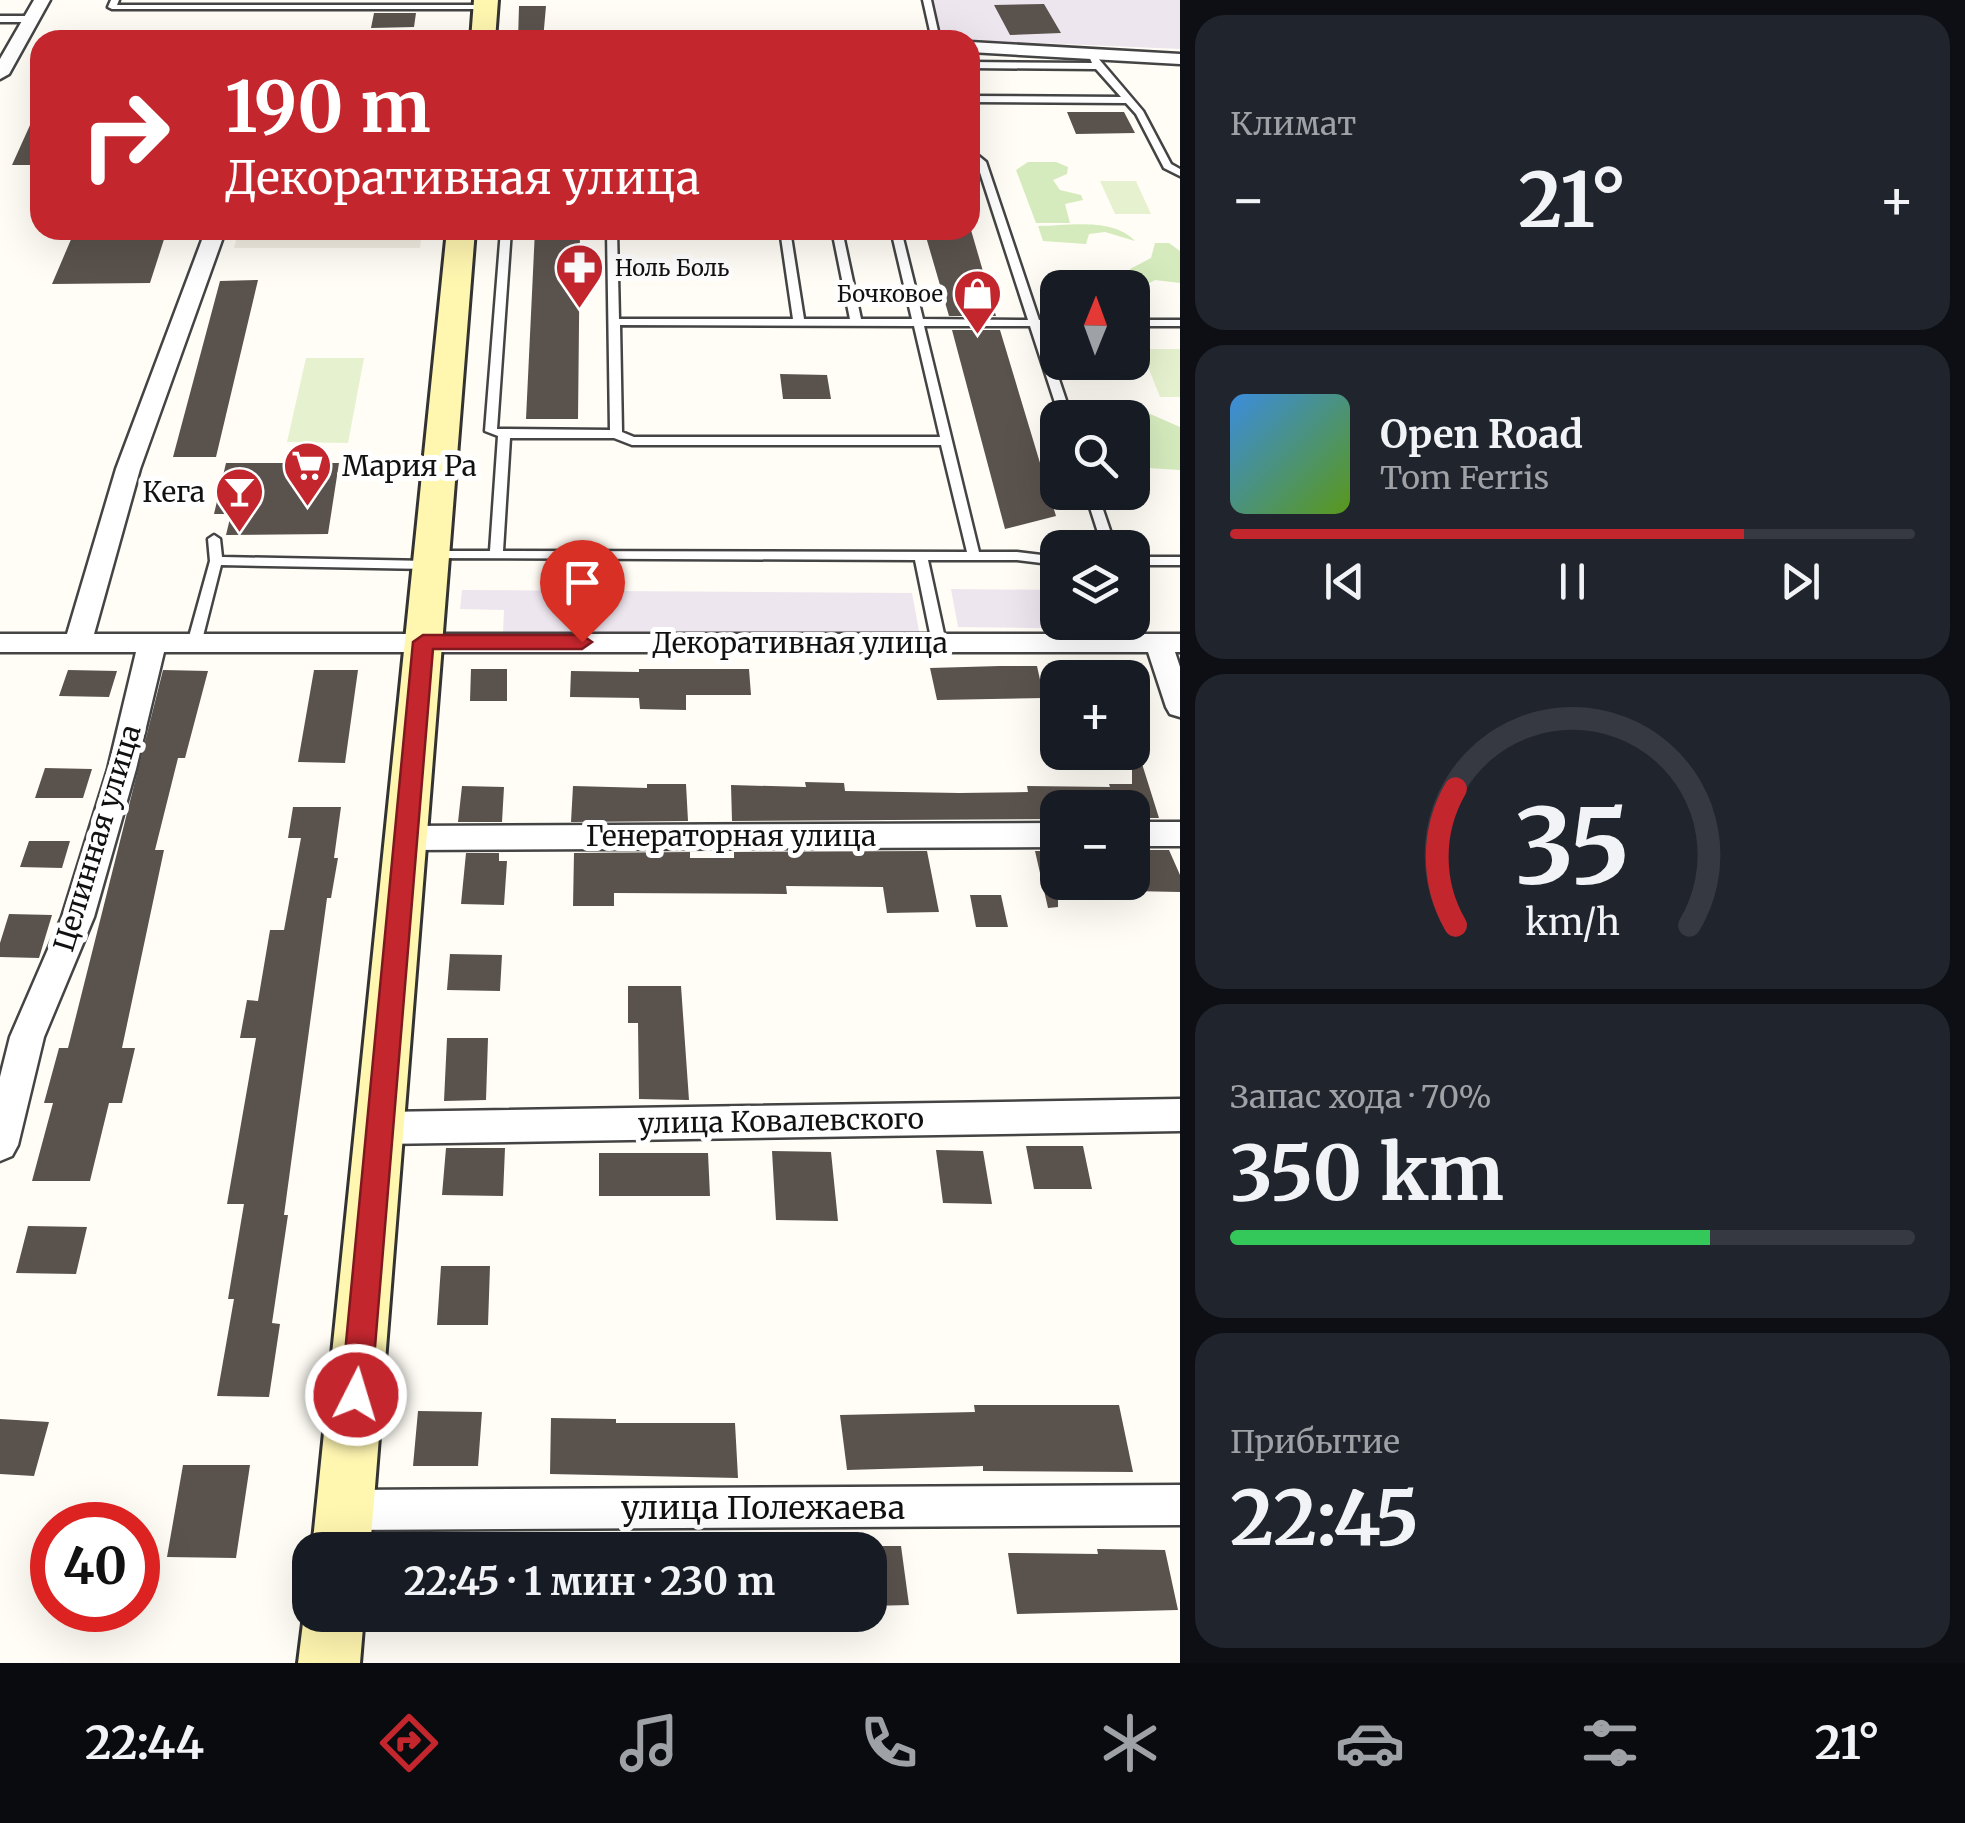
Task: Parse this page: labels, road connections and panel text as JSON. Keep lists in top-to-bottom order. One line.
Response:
{"streets":{"street":["Декоративная улица","Генераторная улица","Целинная улица","улица Ковалевского","улица Полежаева"]},"crossings":[["Декоративная улица","Целинная улица"]],"places":{"pharmacy":["Ноль Боль"],"shop":["Бочковое"],"supermarket":["Мария Ра"],"bar":["Кега"]},"north":"top","page":{"tile":["Климат",["Запас хода · 70%","350 km"],["Прибытие","22:45"]],"turn":["190 m","Декоративная улица"],"heat":["−","21°","+"],"map_buttons":["+","−"],"song":["Open Road","Tom Ferris"],"limit":"40","trip":"22:45 · 1 мин · 230 m","tabs":["22:44","21°"],"gauge":["35","km/h"]}}
